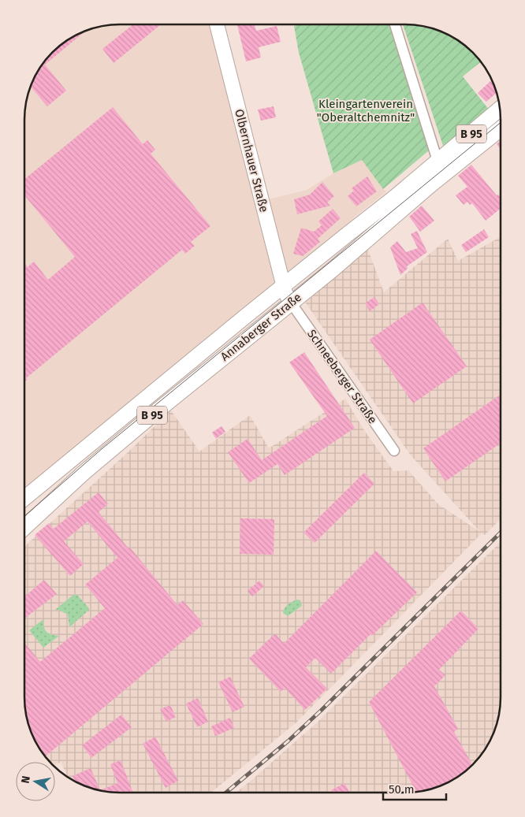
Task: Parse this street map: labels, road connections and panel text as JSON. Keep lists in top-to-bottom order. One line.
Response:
{"streets":{"main road":["B 95","Annaberger Straße"],"street":["Olbernhauer Straße","Schneeberger Straße"]},"crossings":[["Olbernhauer Straße","Annaberger Straße"],["Olbernhauer Straße","Schneeberger Straße"],["Annaberger Straße","Schneeberger Straße"]],"parks":["Kleingartenverein \"Oberaltchemnitz\""],"scale_bar":"50 m","north":"left"}
